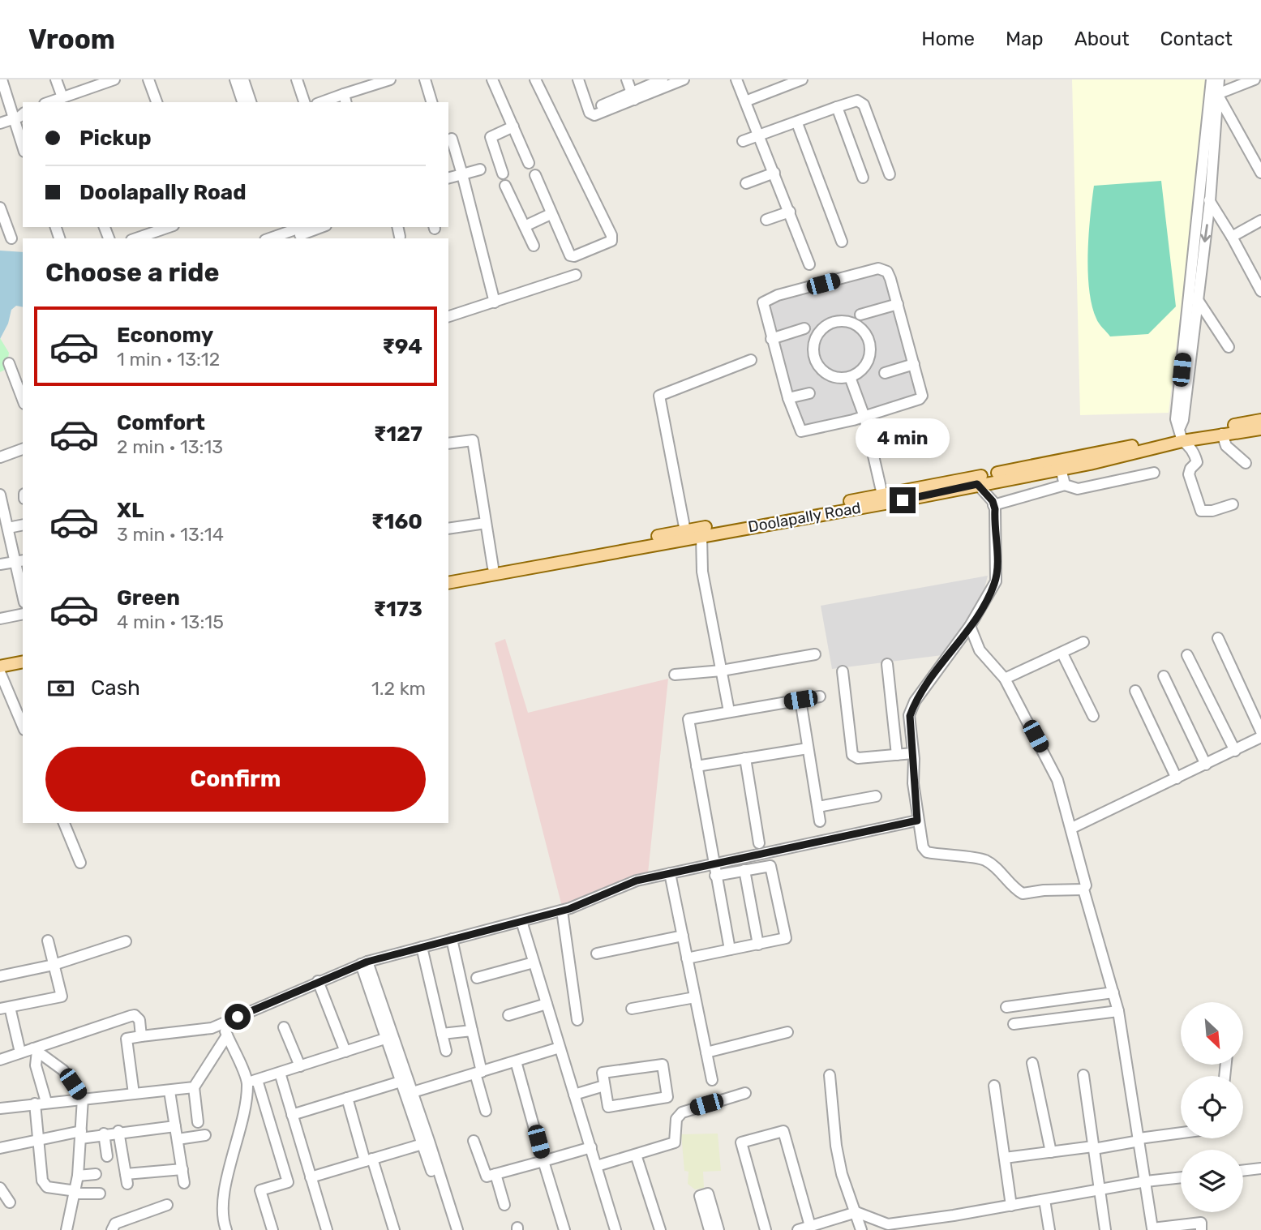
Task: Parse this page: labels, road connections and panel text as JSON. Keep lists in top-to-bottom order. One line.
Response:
{"streets":{"main road":["Doolapally Road"]},"north":"bottom right","page":{"header":"Vroom","nav":["Home","Map","About","Contact"],"banner":["Pickup","Doolapally Road"],"heading":"Choose a ride","list":[{"name":"Economy","note":"1 min · 13:12","value":"₹94"},{"name":"Comfort","note":"2 min · 13:13","value":"₹127"},{"name":"XL","note":"3 min · 13:14","value":"₹160"},{"name":"Green","note":"4 min · 13:15","value":"₹173"}],"bubble":"4 min","pay":["Cash","1.2 km"],"buttons":"Confirm"}}
